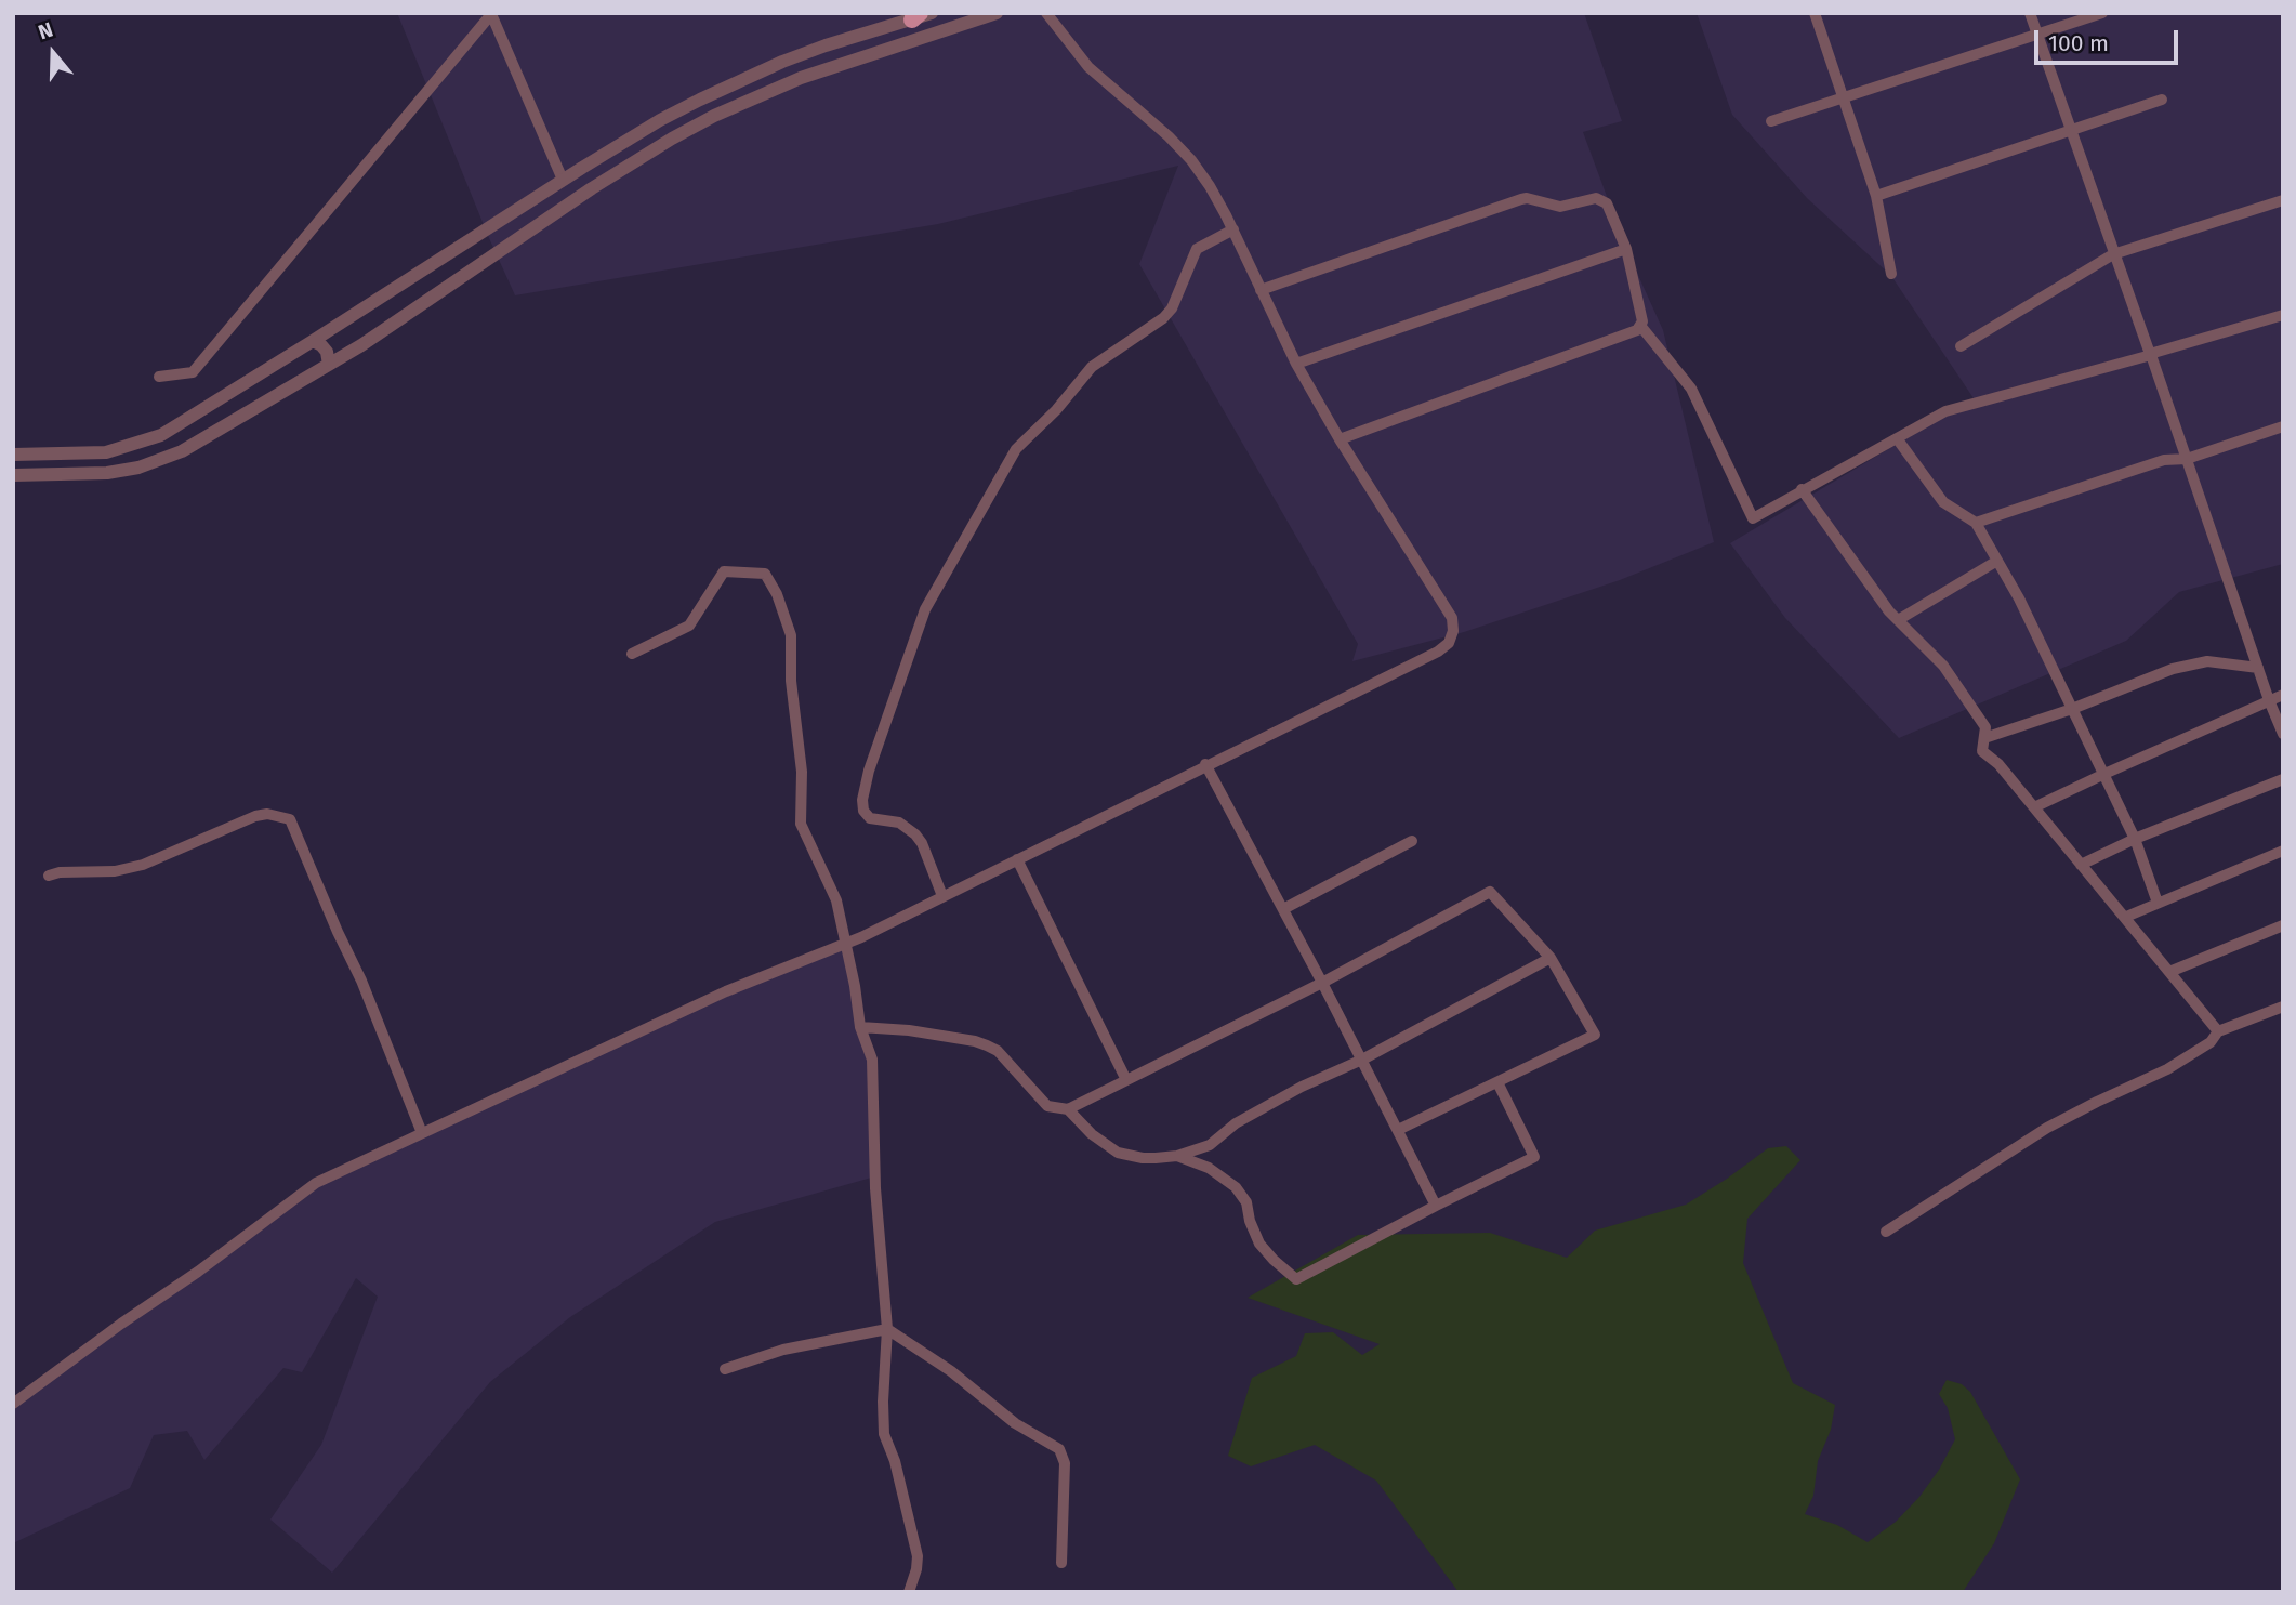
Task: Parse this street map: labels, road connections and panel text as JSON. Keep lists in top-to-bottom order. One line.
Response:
{"scale_bar":"100 m","north":"top"}
